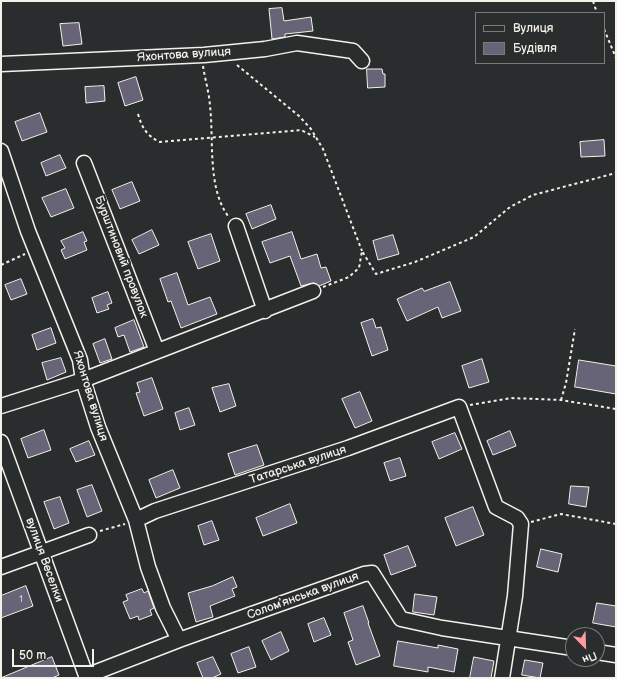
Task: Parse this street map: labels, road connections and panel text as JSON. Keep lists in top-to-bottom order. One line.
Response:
{"streets":{"street":["Яхонтова вулиця","Бурштиновий провулок","Татарська вулиця","вулиця Веселки","Соломʼянська вулиця"]},"crossings":[["Яхонтова вулиця","Татарська вулиця"],["Яхонтова вулиця","Соломʼянська вулиця"],["вулиця Веселки","Соломʼянська вулиця"]],"house_numbers":["1"],"legend":["Вулиця","Будівля"],"scale_bar":"50 m","north":"bottom right"}
